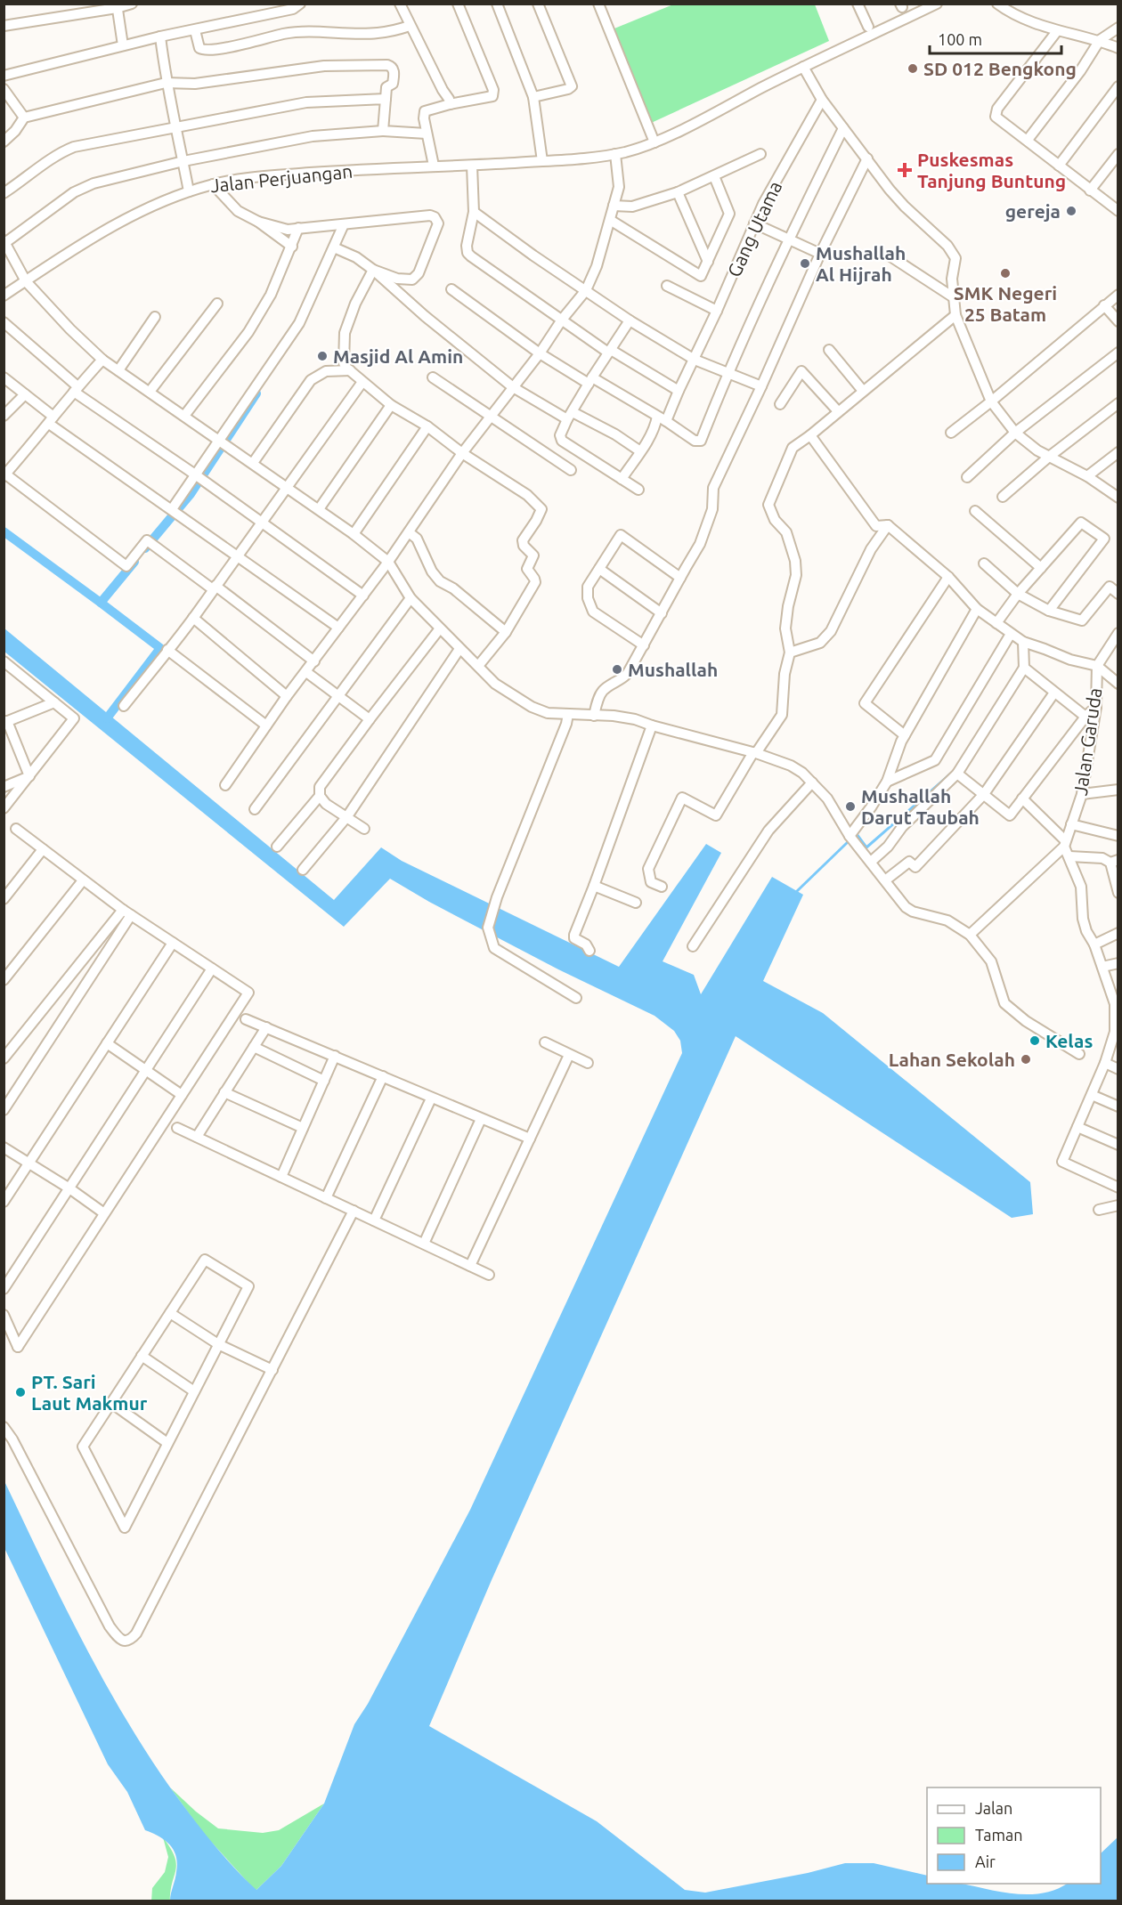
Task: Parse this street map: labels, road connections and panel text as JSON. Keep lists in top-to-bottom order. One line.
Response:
{"streets":{"street":["Jalan Perjuangan","Gang Utama","Jalan Garuda"]},"places":{"other":["SD 012 Bengkong","gereja","Mushallah Al Hijrah","SMK Negeri 25 Batam","Masjid Al Amin","Mushallah","Mushallah Darut Taubah","Kelas","Lahan Sekolah","PT. Sari Laut Makmur"],"health":["Puskesmas Tanjung Buntung"]},"legend":["Jalan","Taman","Air"],"scale_bar":"100 m"}
